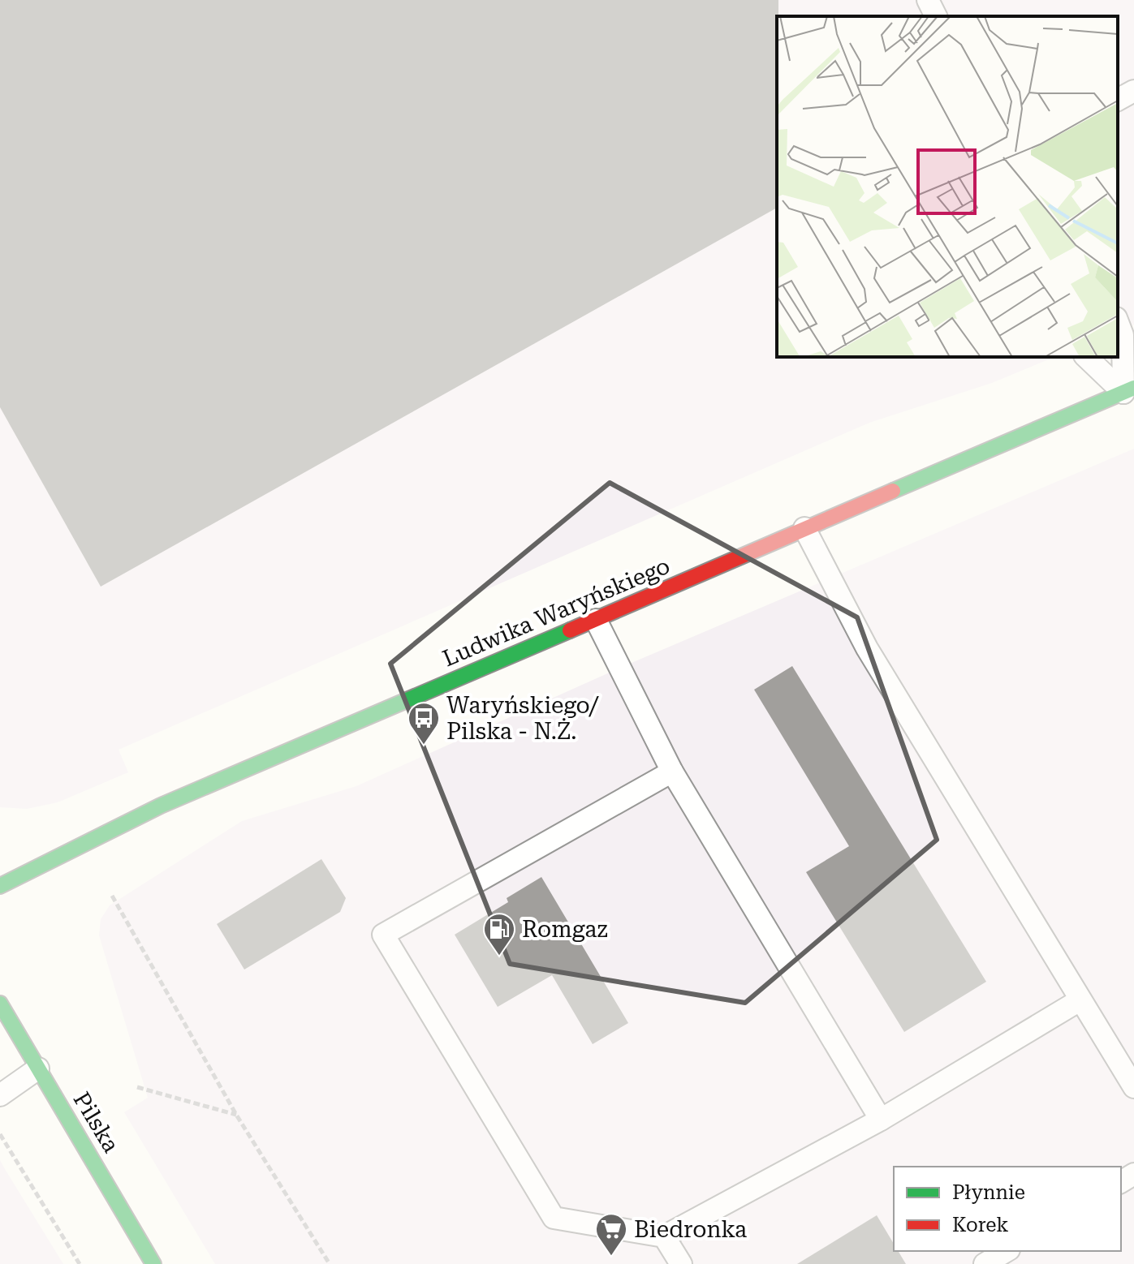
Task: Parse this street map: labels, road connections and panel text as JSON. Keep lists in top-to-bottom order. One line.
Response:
{"streets":{"street":["Ludwika Waryńskiego","Pilska"]},"places":{"bus stop":["Waryńskiego/ Pilska - N.Ż."],"fuel station":["Romgaz"],"supermarket":["Biedronka"]},"legend":["Płynnie","Korek"]}
